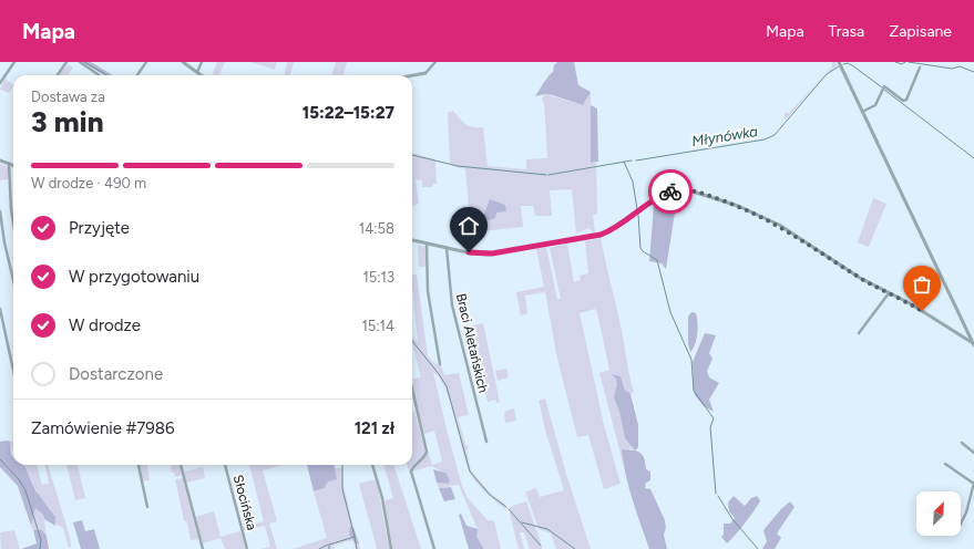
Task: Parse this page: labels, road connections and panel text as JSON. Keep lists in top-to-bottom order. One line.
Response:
{"streets":{"street":["Braci Aletańskich","Słocińska"]},"water":["Młynówka"],"north":"top right","page":{"header":"Mapa","nav":["Mapa","Trasa","Zapisane"],"heading":["3 min","Dostawa za","15:22–15:27"],"panel":["Zamówienie #7986","121 zł"],"bar":"W drodze · 490 m","list":[["Przyjęte","14:58"],["W przygotowaniu","15:13"],["W drodze","15:14"],"Dostarczone"]}}
